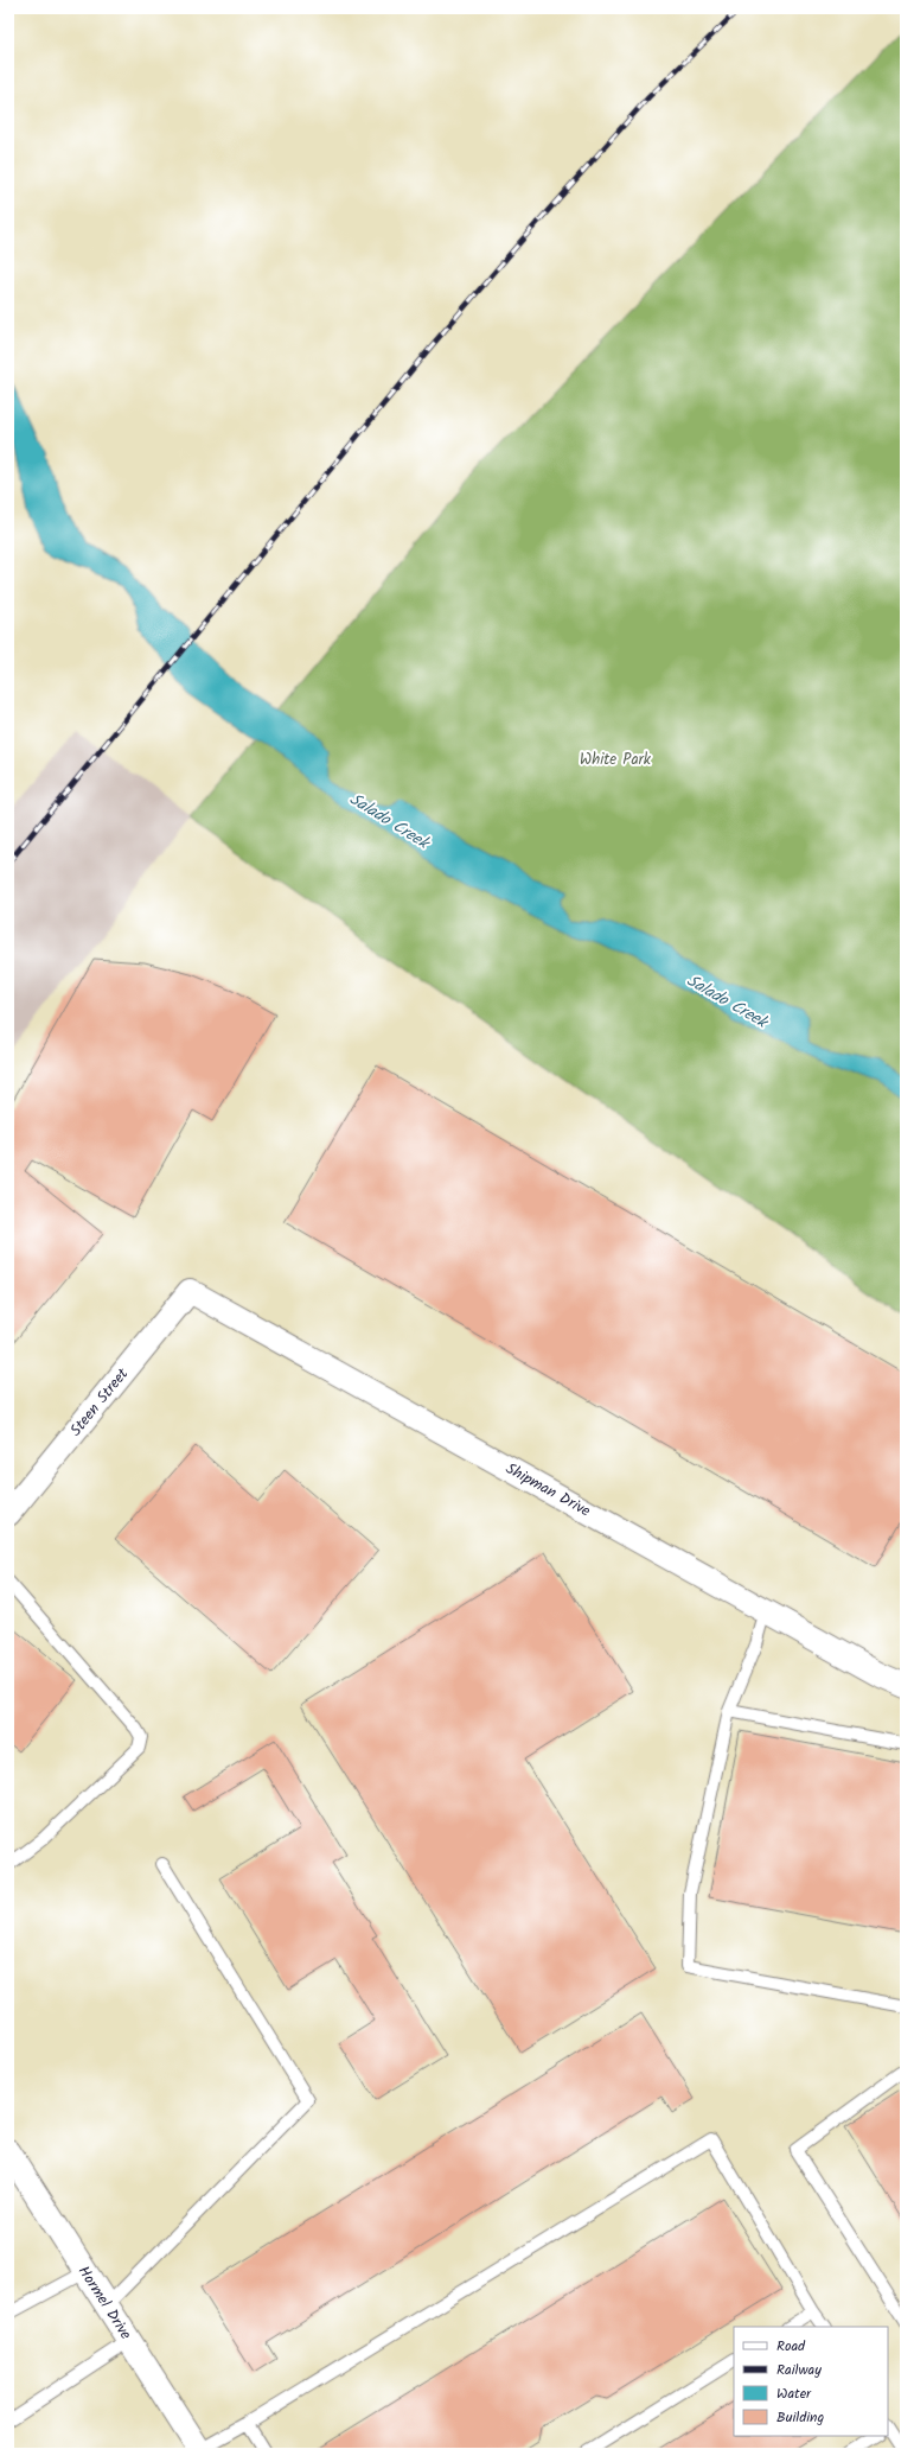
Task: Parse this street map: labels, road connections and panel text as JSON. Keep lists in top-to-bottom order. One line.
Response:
{"streets":{"street":["Steen Street","Shipman Drive","Hormel Drive"]},"crossings":[["Steen Street","Shipman Drive"]],"water":["Salado Creek"],"parks":["White Park"],"legend":["Road","Railway","Water","Building"]}
